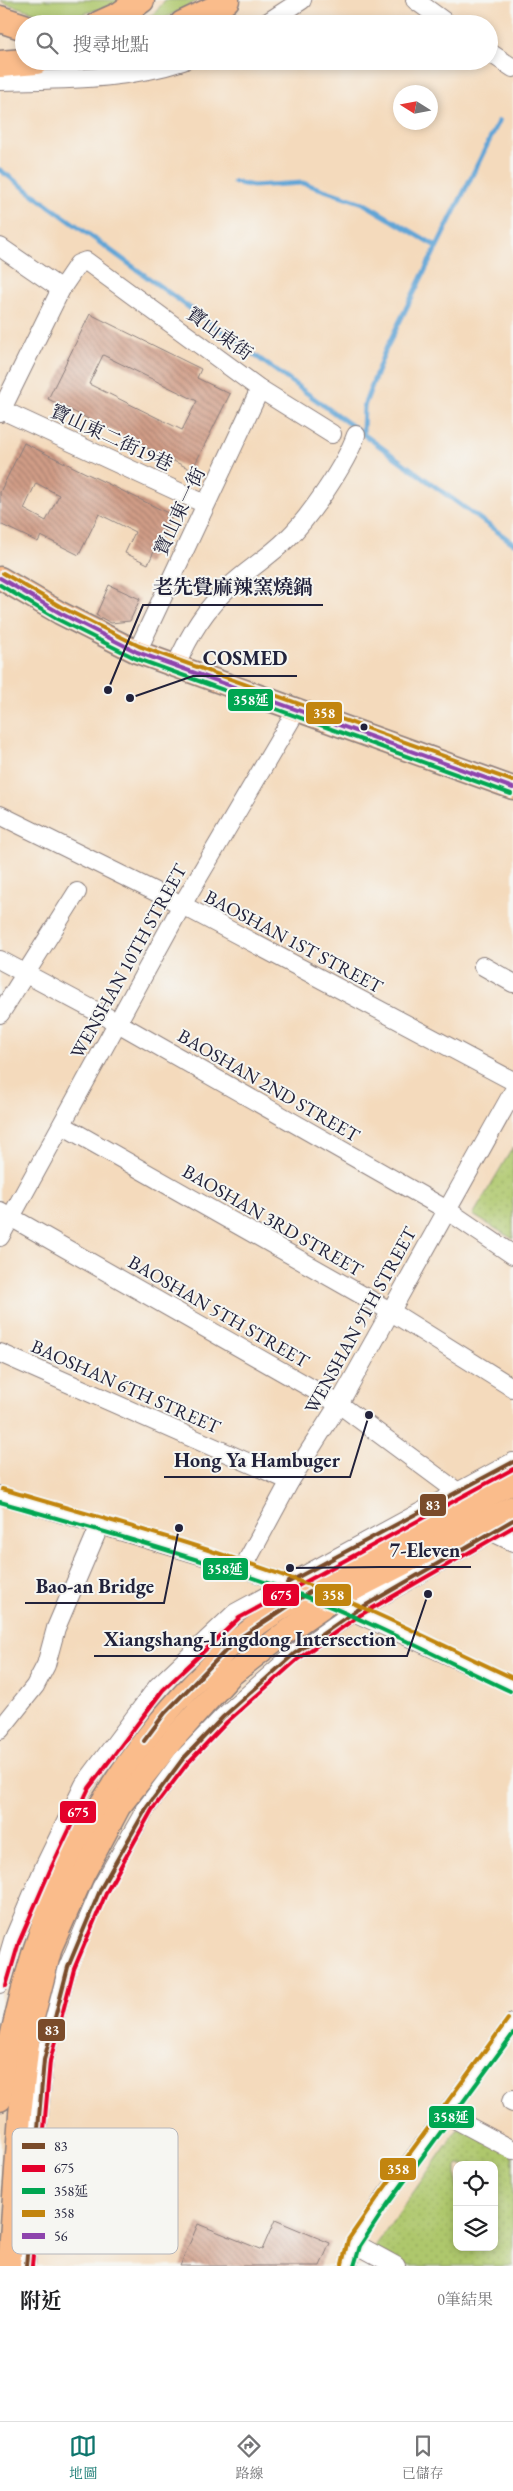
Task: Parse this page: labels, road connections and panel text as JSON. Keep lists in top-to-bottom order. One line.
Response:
{"streets":{"street":["寶山東街","寶山東二街19巷","寶山東一街","BAOSHAN 1ST STREET","WENSHAN 10TH STREET","BAOSHAN 2ND STREET","BAOSHAN 3RD STREET","BAOSHAN 5TH STREET","WENSHAN 9TH STREET","BAOSHAN 6TH STREET"]},"crossings":[["寶山東街","寶山東一街"],["寶山東二街19巷","寶山東一街"],["BAOSHAN 1ST STREET","WENSHAN 10TH STREET"],["WENSHAN 10TH STREET","BAOSHAN 2ND STREET"],["WENSHAN 10TH STREET","BAOSHAN 3RD STREET"],["WENSHAN 10TH STREET","BAOSHAN 5TH STREET"],["BAOSHAN 2ND STREET","WENSHAN 9TH STREET"],["BAOSHAN 3RD STREET","WENSHAN 9TH STREET"],["BAOSHAN 5TH STREET","WENSHAN 9TH STREET"],["WENSHAN 9TH STREET","BAOSHAN 6TH STREET"]],"places":["老先覺麻辣窯燒鍋","COSMED","Hong Ya Hambuger","Bao-an Bridge","7-Eleven","Xiangshang-Lingdong Intersection"],"lines":["transit line 358","transit line 56","transit line 358延","transit line 83","transit line 675"],"legend":["83","675","358延","358","56"],"north":"left","page":{"search":"搜尋地點","heading":["附近","0筆結果"],"nav":["地圖","路線","已儲存"]}}
